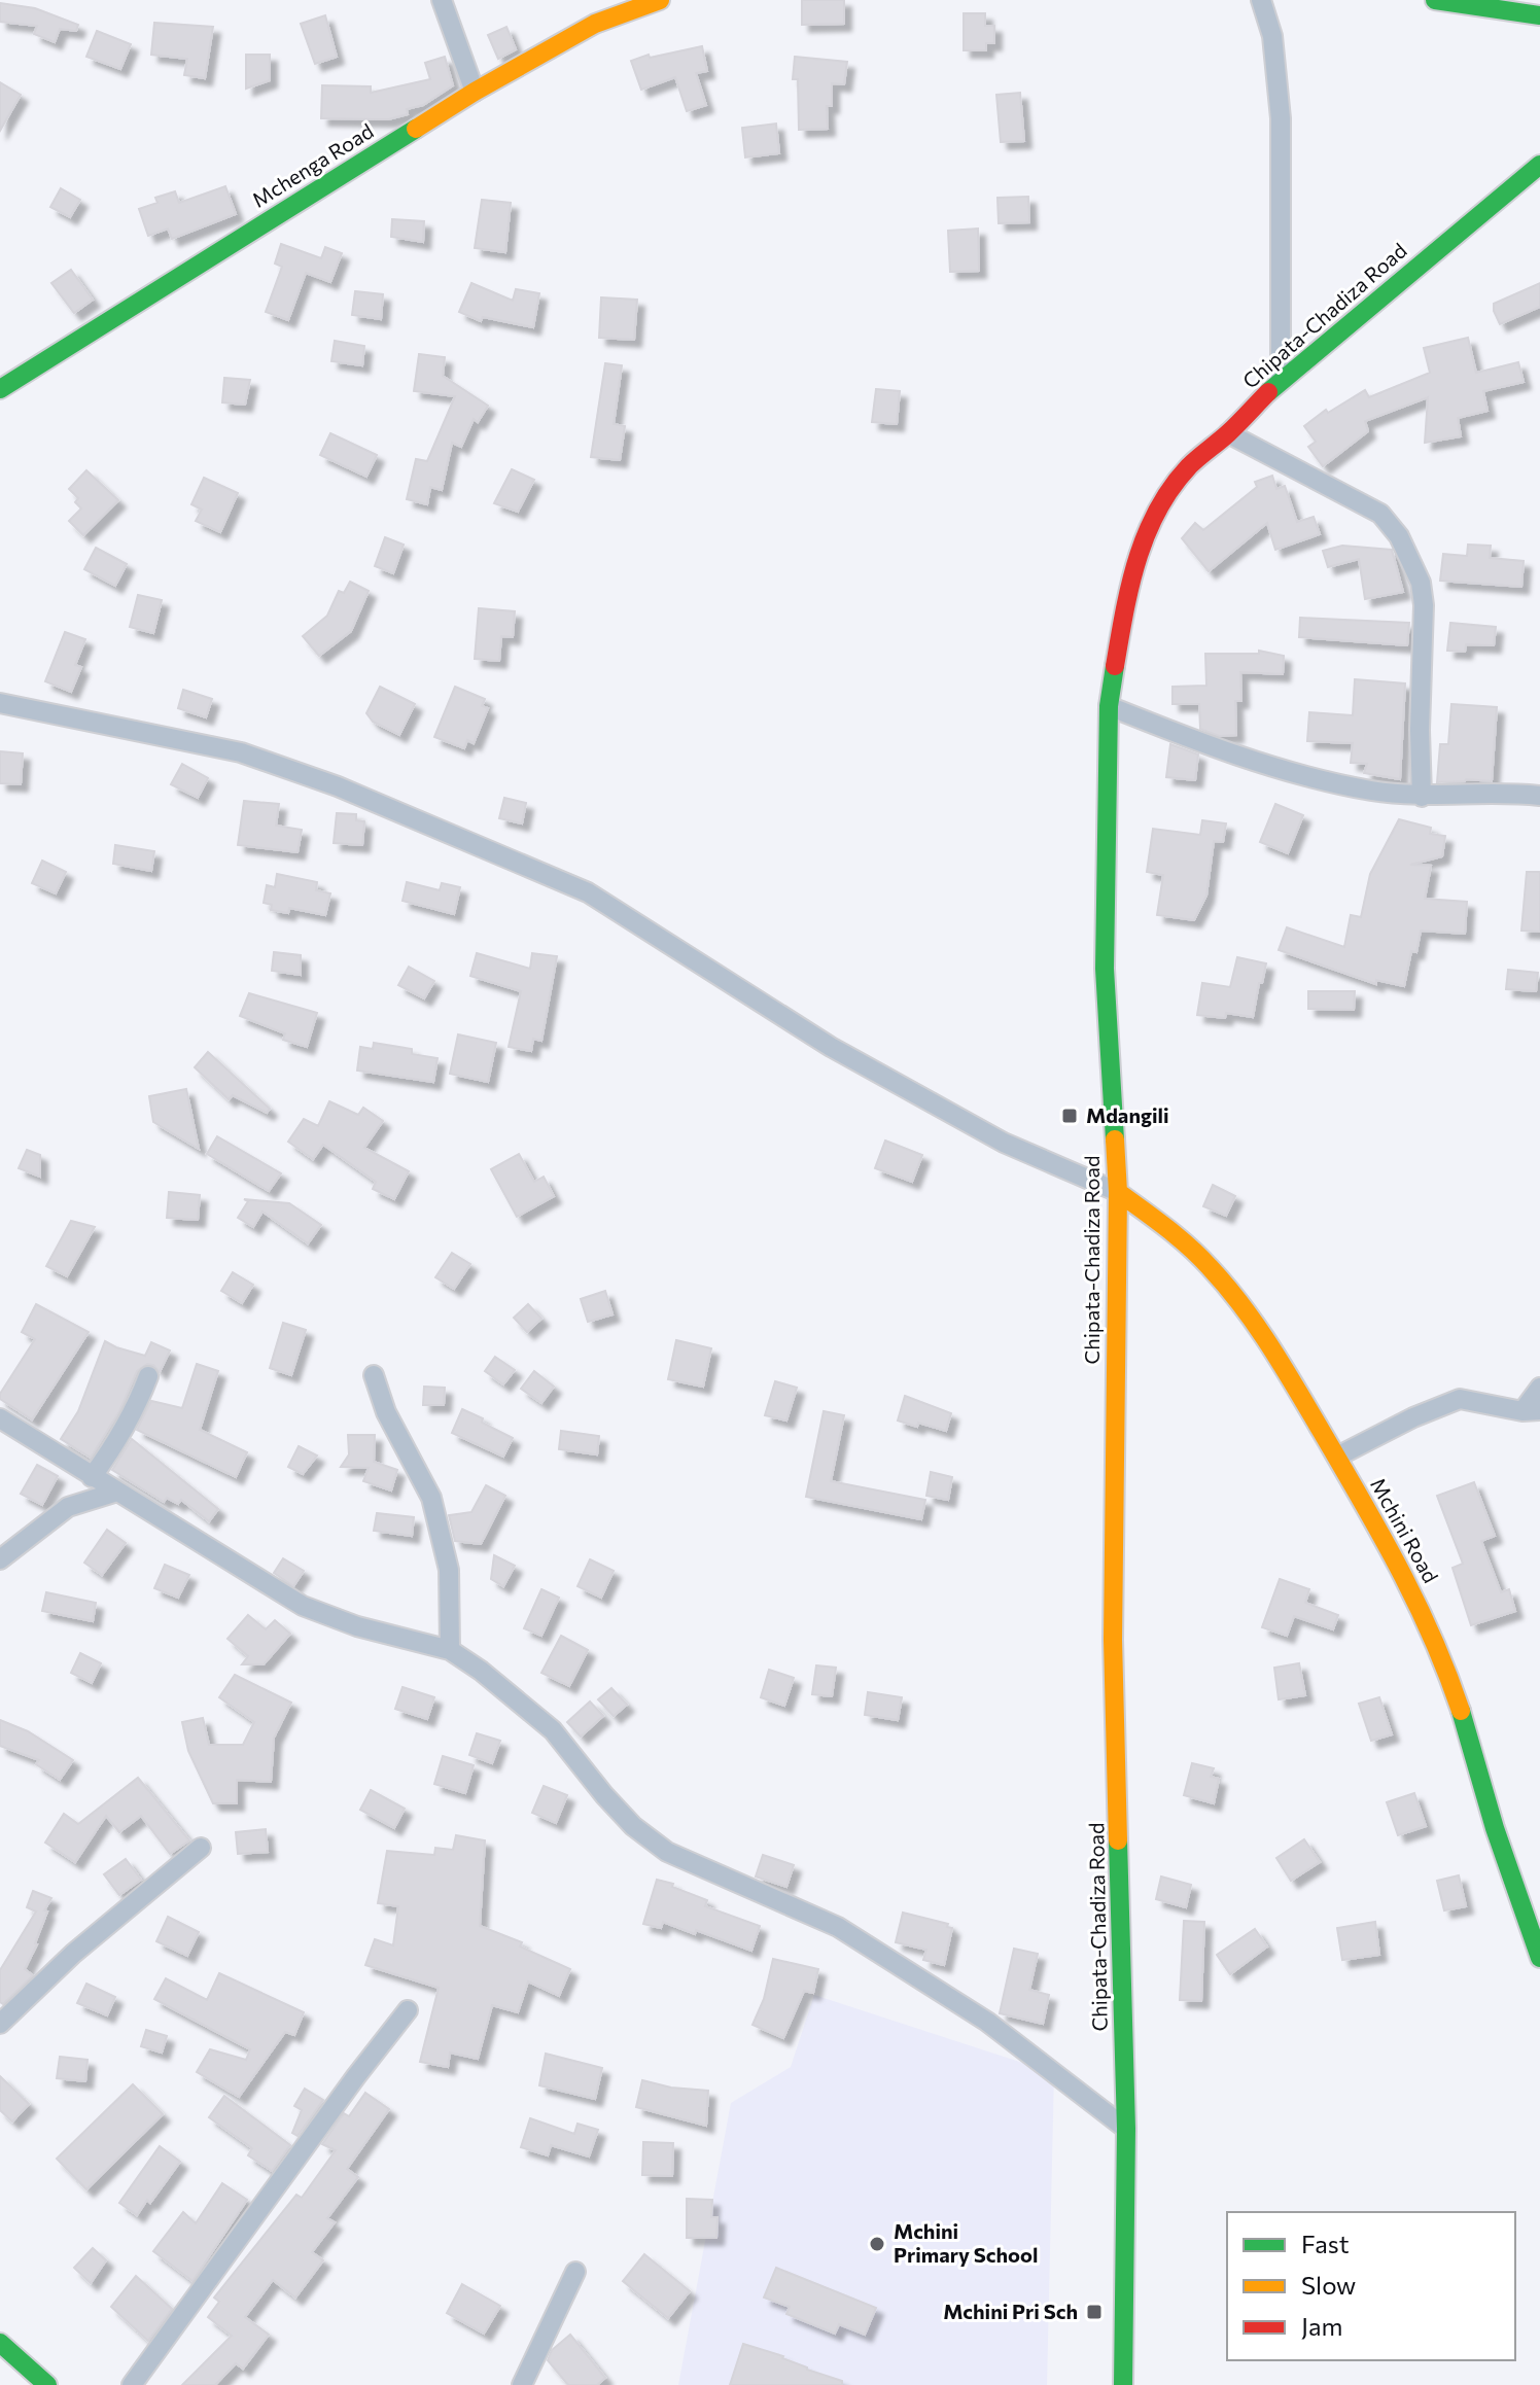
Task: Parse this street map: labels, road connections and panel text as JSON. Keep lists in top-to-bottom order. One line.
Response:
{"streets":{"main road":["Mchenga Road","Chipata-Chadiza Road","Mchini Road"]},"crossings":[["Chipata-Chadiza Road","Mchini Road"]],"places":{"transit":["Mdangili","Mchini Pri Sch"],"other":["Mchini Primary School"]},"legend":["Fast","Slow","Jam"]}
